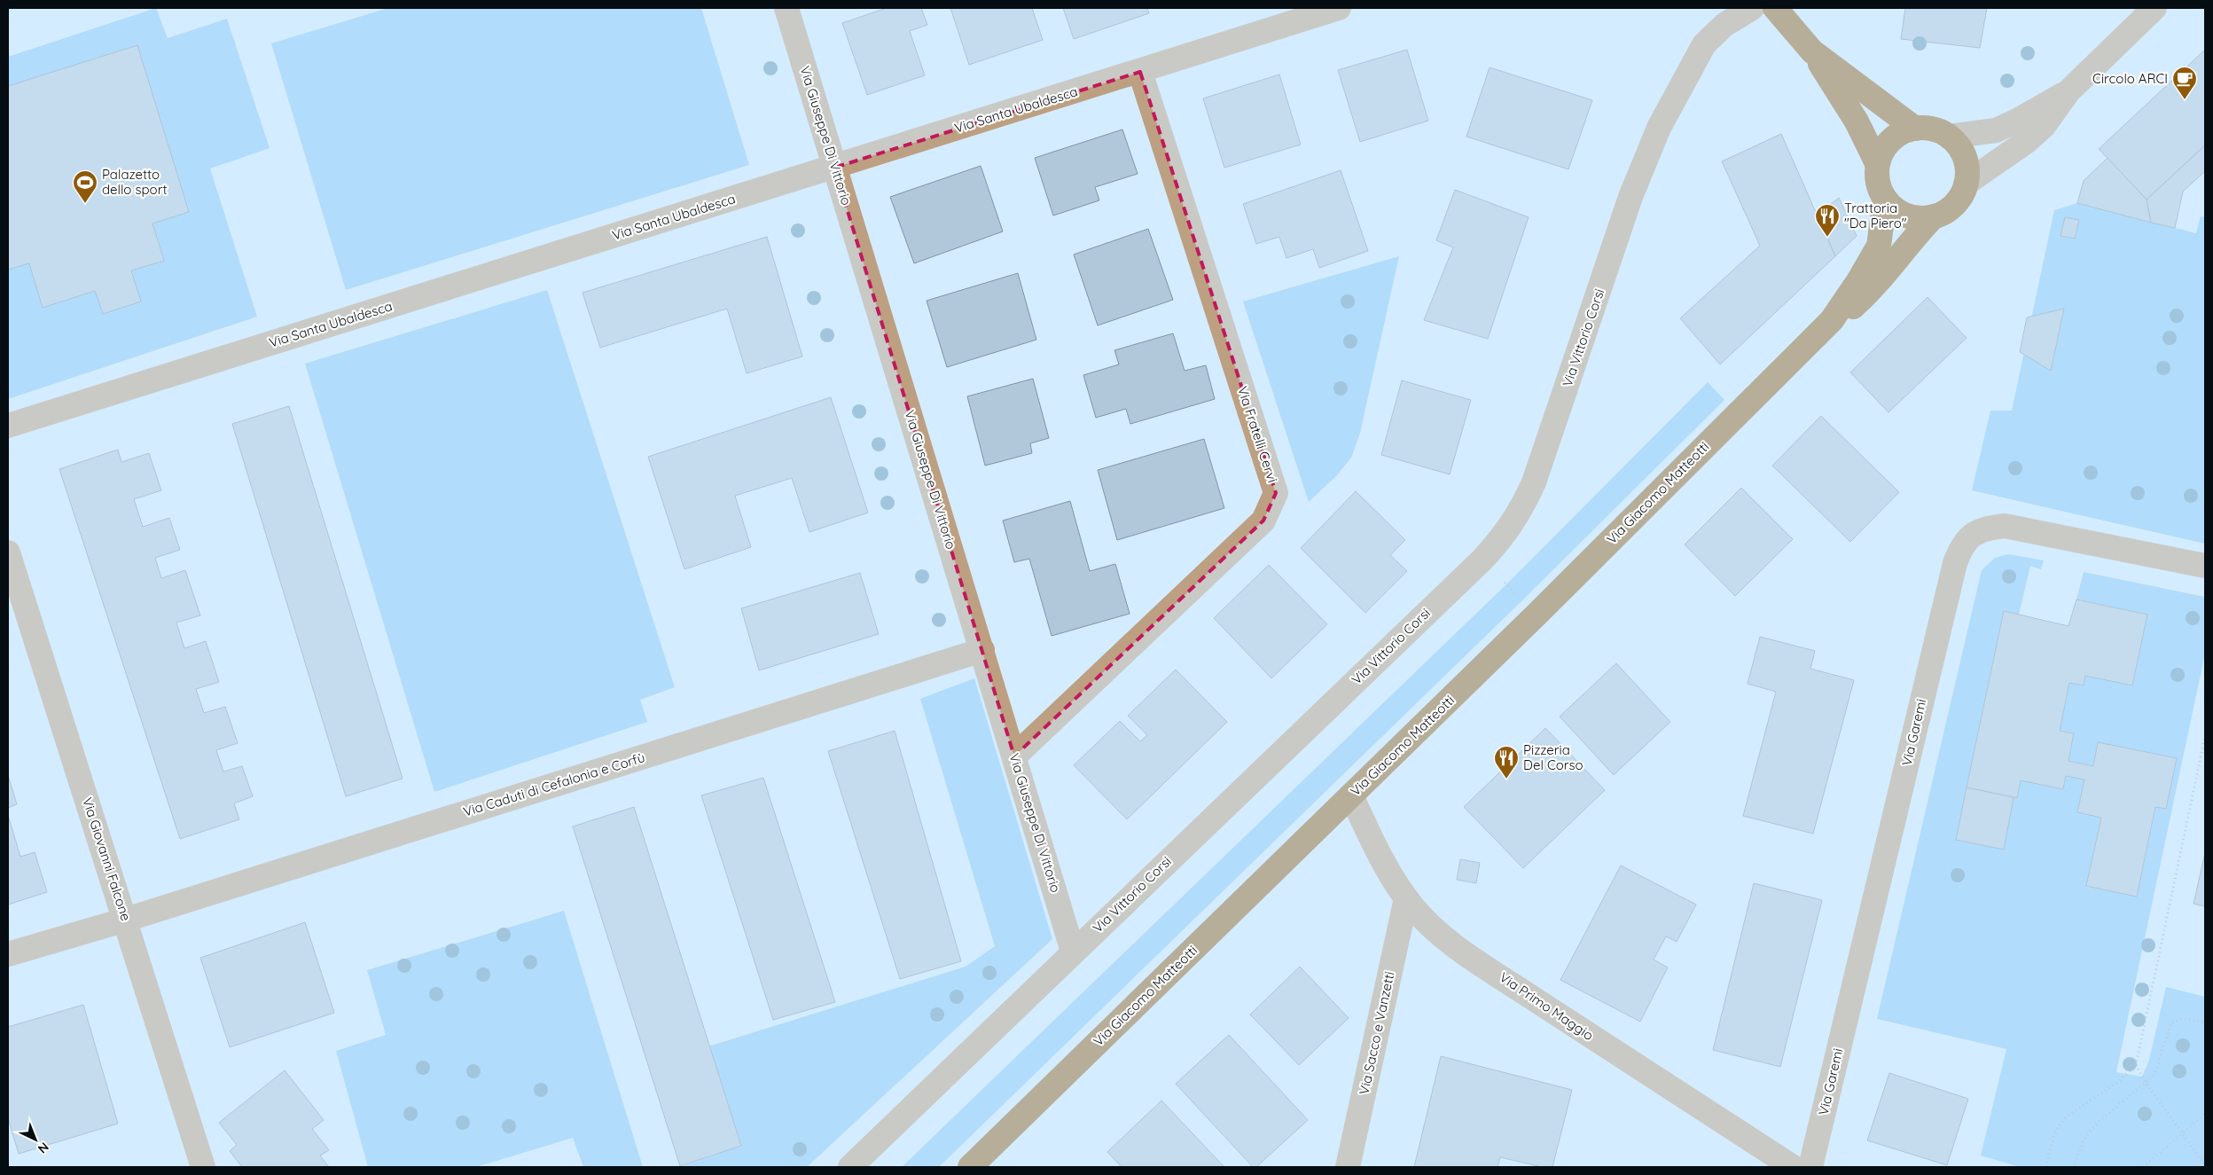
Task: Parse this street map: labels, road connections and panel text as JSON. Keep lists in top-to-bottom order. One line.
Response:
{"streets":{"main road":["Via Giacomo Matteotti"],"street":["Via Santa Ubaldesca","Via Giuseppe Di Vittorio","Via Vittorio Corsi","Via Fratelli Cervi","Via Garemi","Via Caduti di Cefalonia e Corfù","Via Giovanni Falcone","Via Primo Maggio","Via Sacco e Vanzetti"]},"crossings":[["Via Santa Ubaldesca","Via Giuseppe Di Vittorio"],["Via Santa Ubaldesca","Via Fratelli Cervi"],["Via Giuseppe Di Vittorio","Via Vittorio Corsi"],["Via Giuseppe Di Vittorio","Via Fratelli Cervi"],["Via Giuseppe Di Vittorio","Via Caduti di Cefalonia e Corfù"],["Via Giacomo Matteotti","Via Primo Maggio"],["Via Caduti di Cefalonia e Corfù","Via Giovanni Falcone"],["Via Primo Maggio","Via Sacco e Vanzetti"]],"places":{"cafe":["Circolo ARCI"],"sports":["Palazetto dello sport"],"restaurant":["Trattoria \"Da Piero\"","Pizzeria Del Corso"]},"north":"bottom right"}
